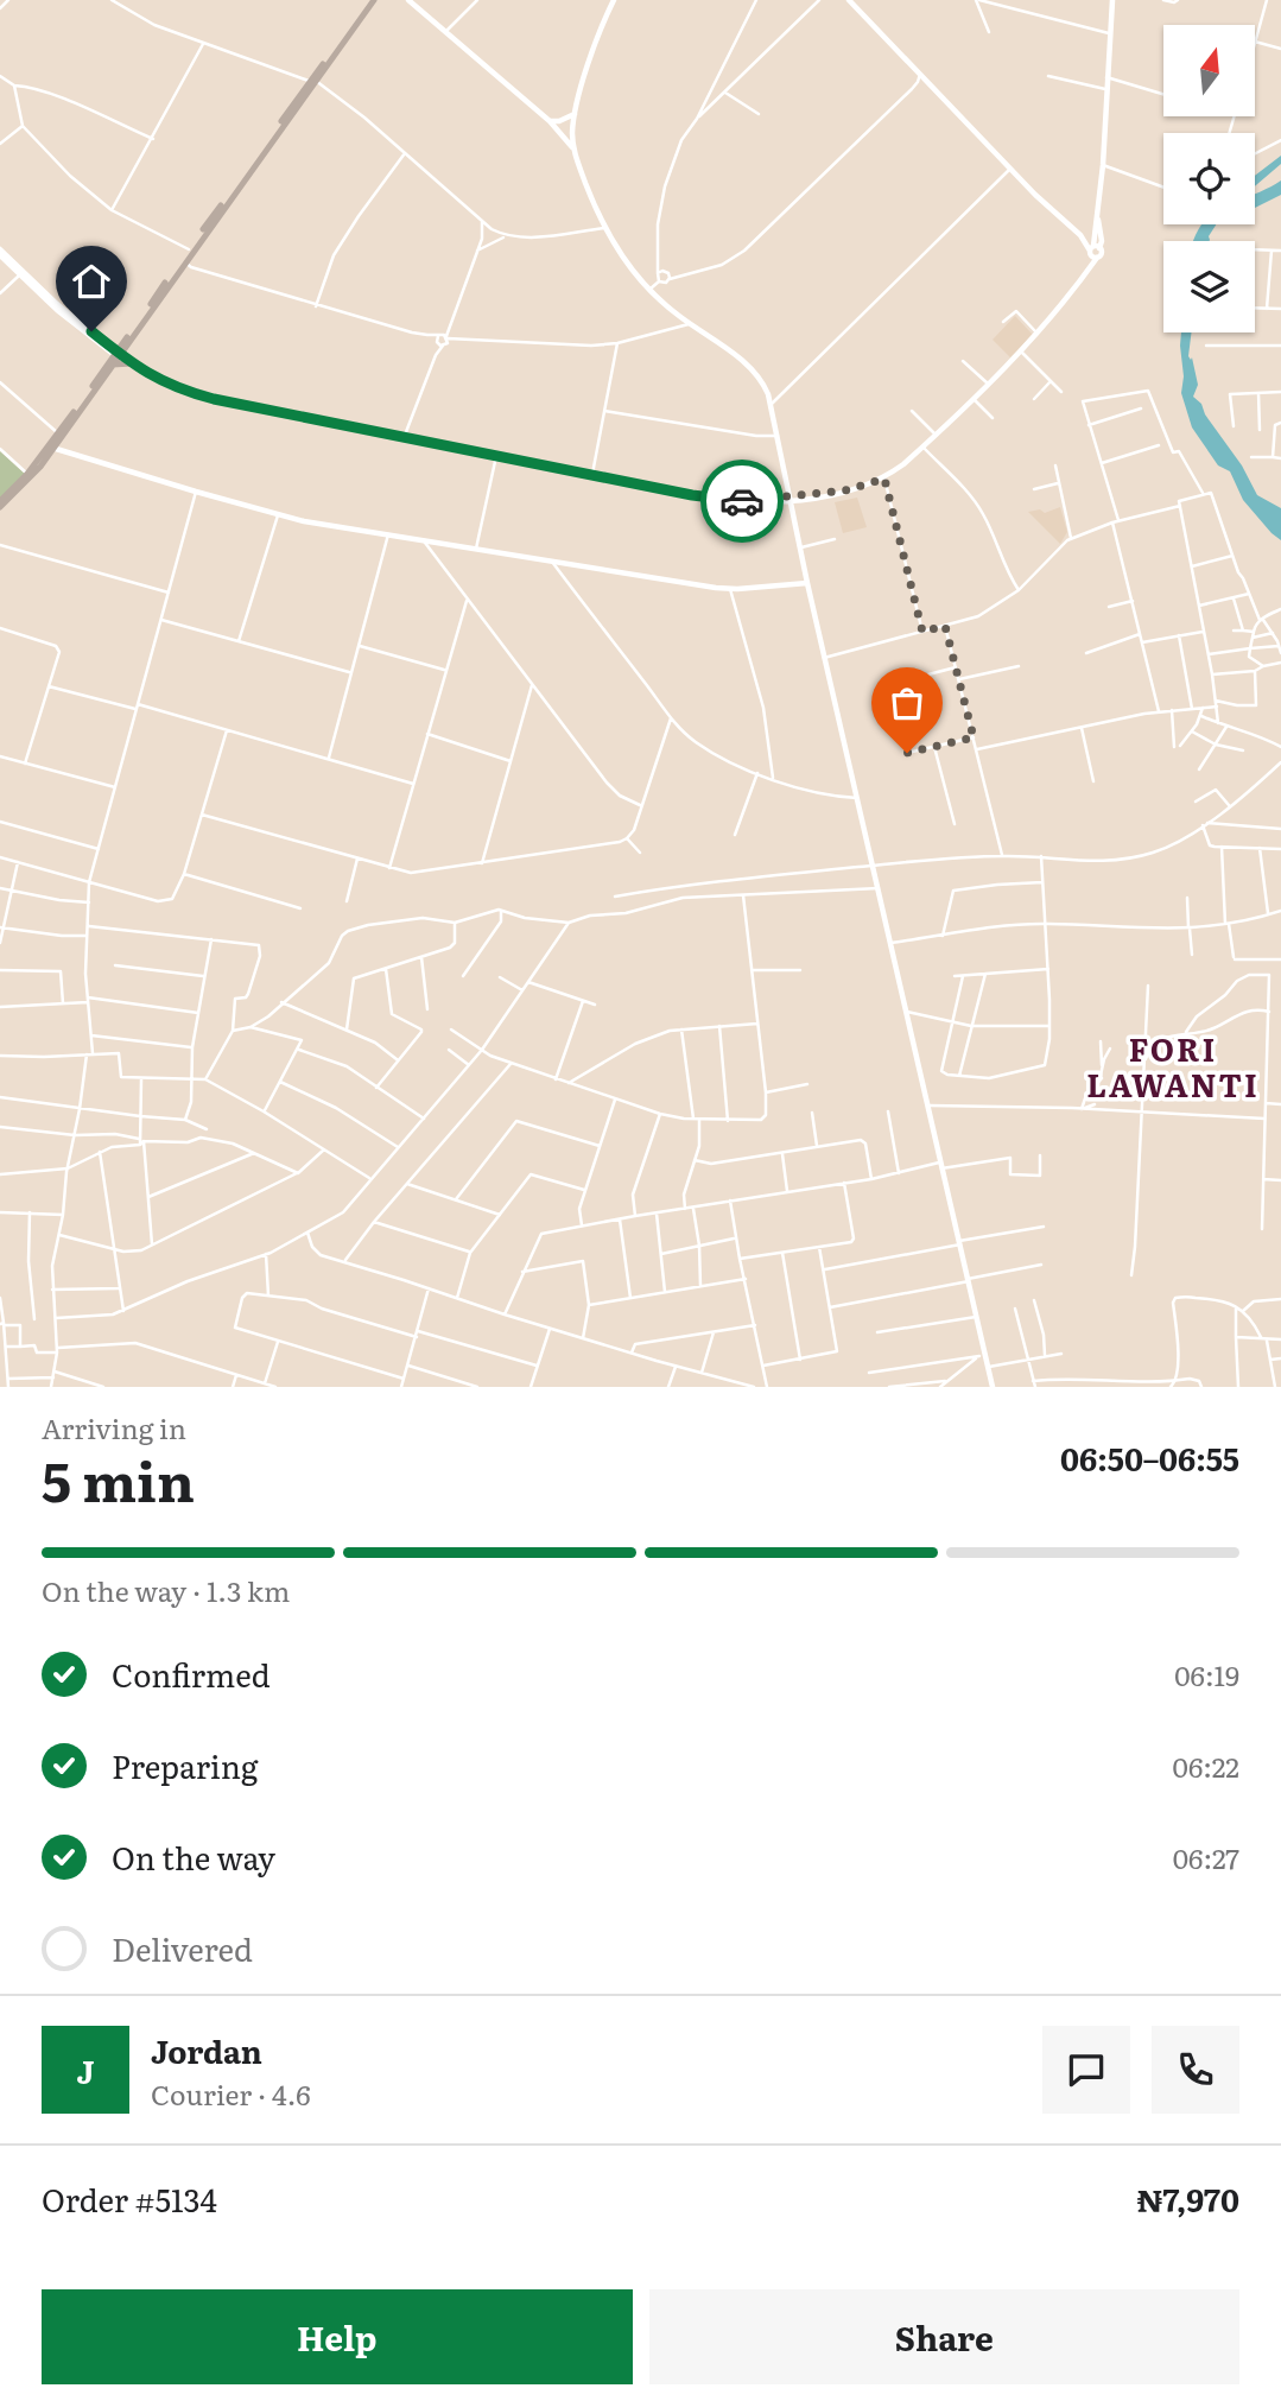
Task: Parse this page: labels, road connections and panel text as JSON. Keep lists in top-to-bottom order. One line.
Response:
{"districts":["FORI LAWANTI"],"north":"top","page":{"heading":["5 min","Arriving in","06:50–06:55"],"panel":["Jordan","Courier · 4.6","Order #5134","₦7,970"],"bar":"On the way · 1.3 km","list":[["Confirmed","06:19"],["Preparing","06:22"],["On the way","06:27"],"Delivered"],"round":"J","buttons":["Help","Share"]}}
